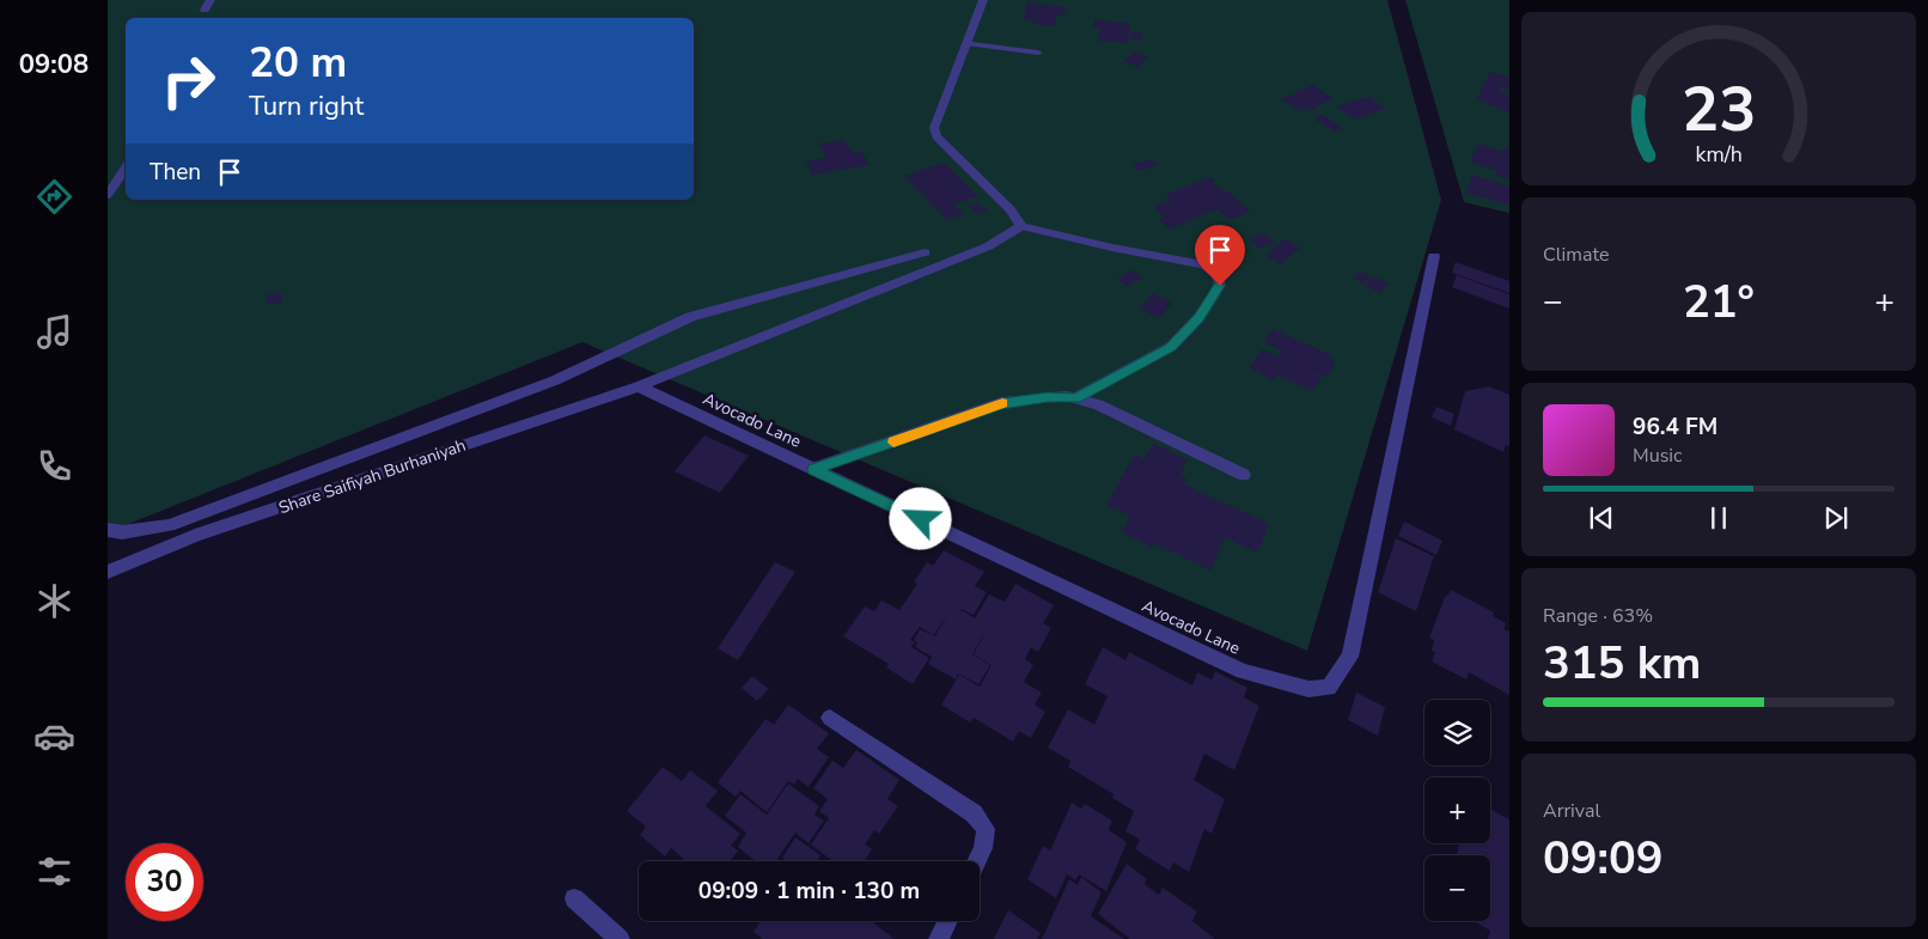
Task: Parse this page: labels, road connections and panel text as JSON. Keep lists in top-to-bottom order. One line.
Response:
{"streets":{"street":["Avocado Lane","Share Saifiyah Burhaniyah"]},"crossings":[["Avocado Lane","Share Saifiyah Burhaniyah"]],"page":{"tabs":"09:08","turn":["20 m","Turn right"],"then":"Then","tile":["Climate",["Range · 63%","315 km"],["Arrival","09:09"]],"heat":["−","21°","+"],"song":["96.4 FM","Music"],"map_buttons":["+","−"],"limit":"30","trip":"09:09 · 1 min · 130 m","gauge":["23","km/h"]}}
